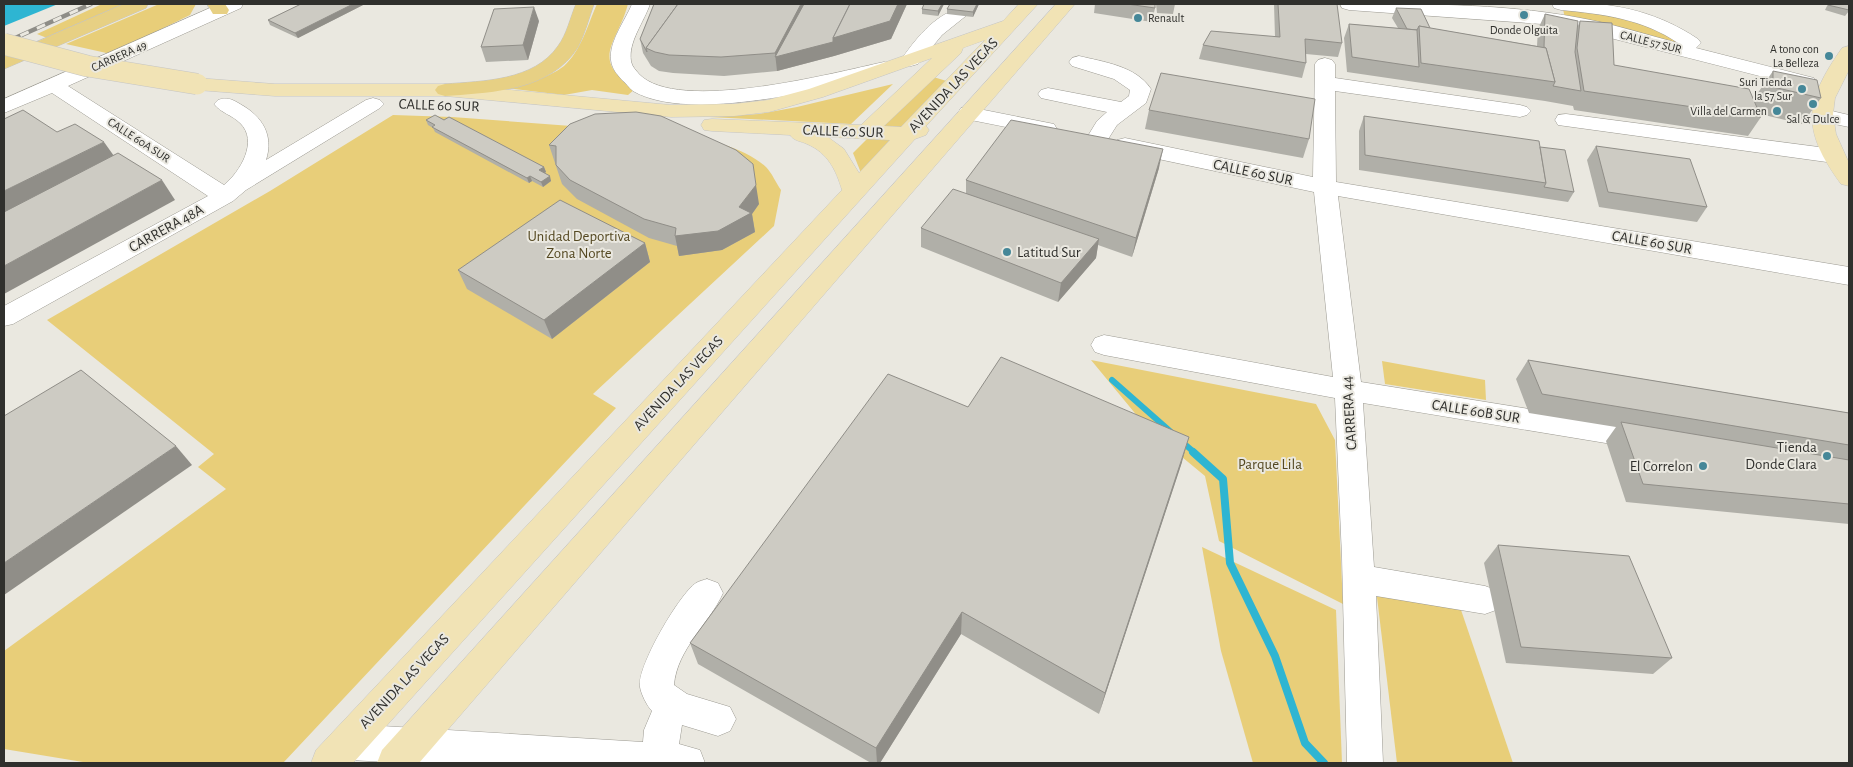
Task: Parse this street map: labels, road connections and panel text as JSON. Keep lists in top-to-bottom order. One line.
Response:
{"streets":{"main road":["AVENIDA LAS VEGAS","CALLE 60 SUR"],"street":["CALLE 57 SUR","CARRERA 49","CALLE 60A SUR","CARRERA 48A","CALLE 60B SUR","CARRERA 44"]},"crossings":[["CARRERA 49","CALLE 60A SUR"],["AVENIDA LAS VEGAS","CALLE 60 SUR"],["CALLE 60 SUR","CARRERA 48A"],["CALLE 60 SUR","CARRERA 44"],["CALLE 60A SUR","CARRERA 48A"],["CALLE 60B SUR","CARRERA 44"]],"parks":["Unidad Deportiva Zona Norte","Parque Lila"],"places":["Donde Olguita","Renault","A tono con La Belleza","Suri Tienda la 57 Sur","Sal & Dulce","Villa del Carmen","Latitud Sur","Tienda Donde Clara","El Correlon"]}
